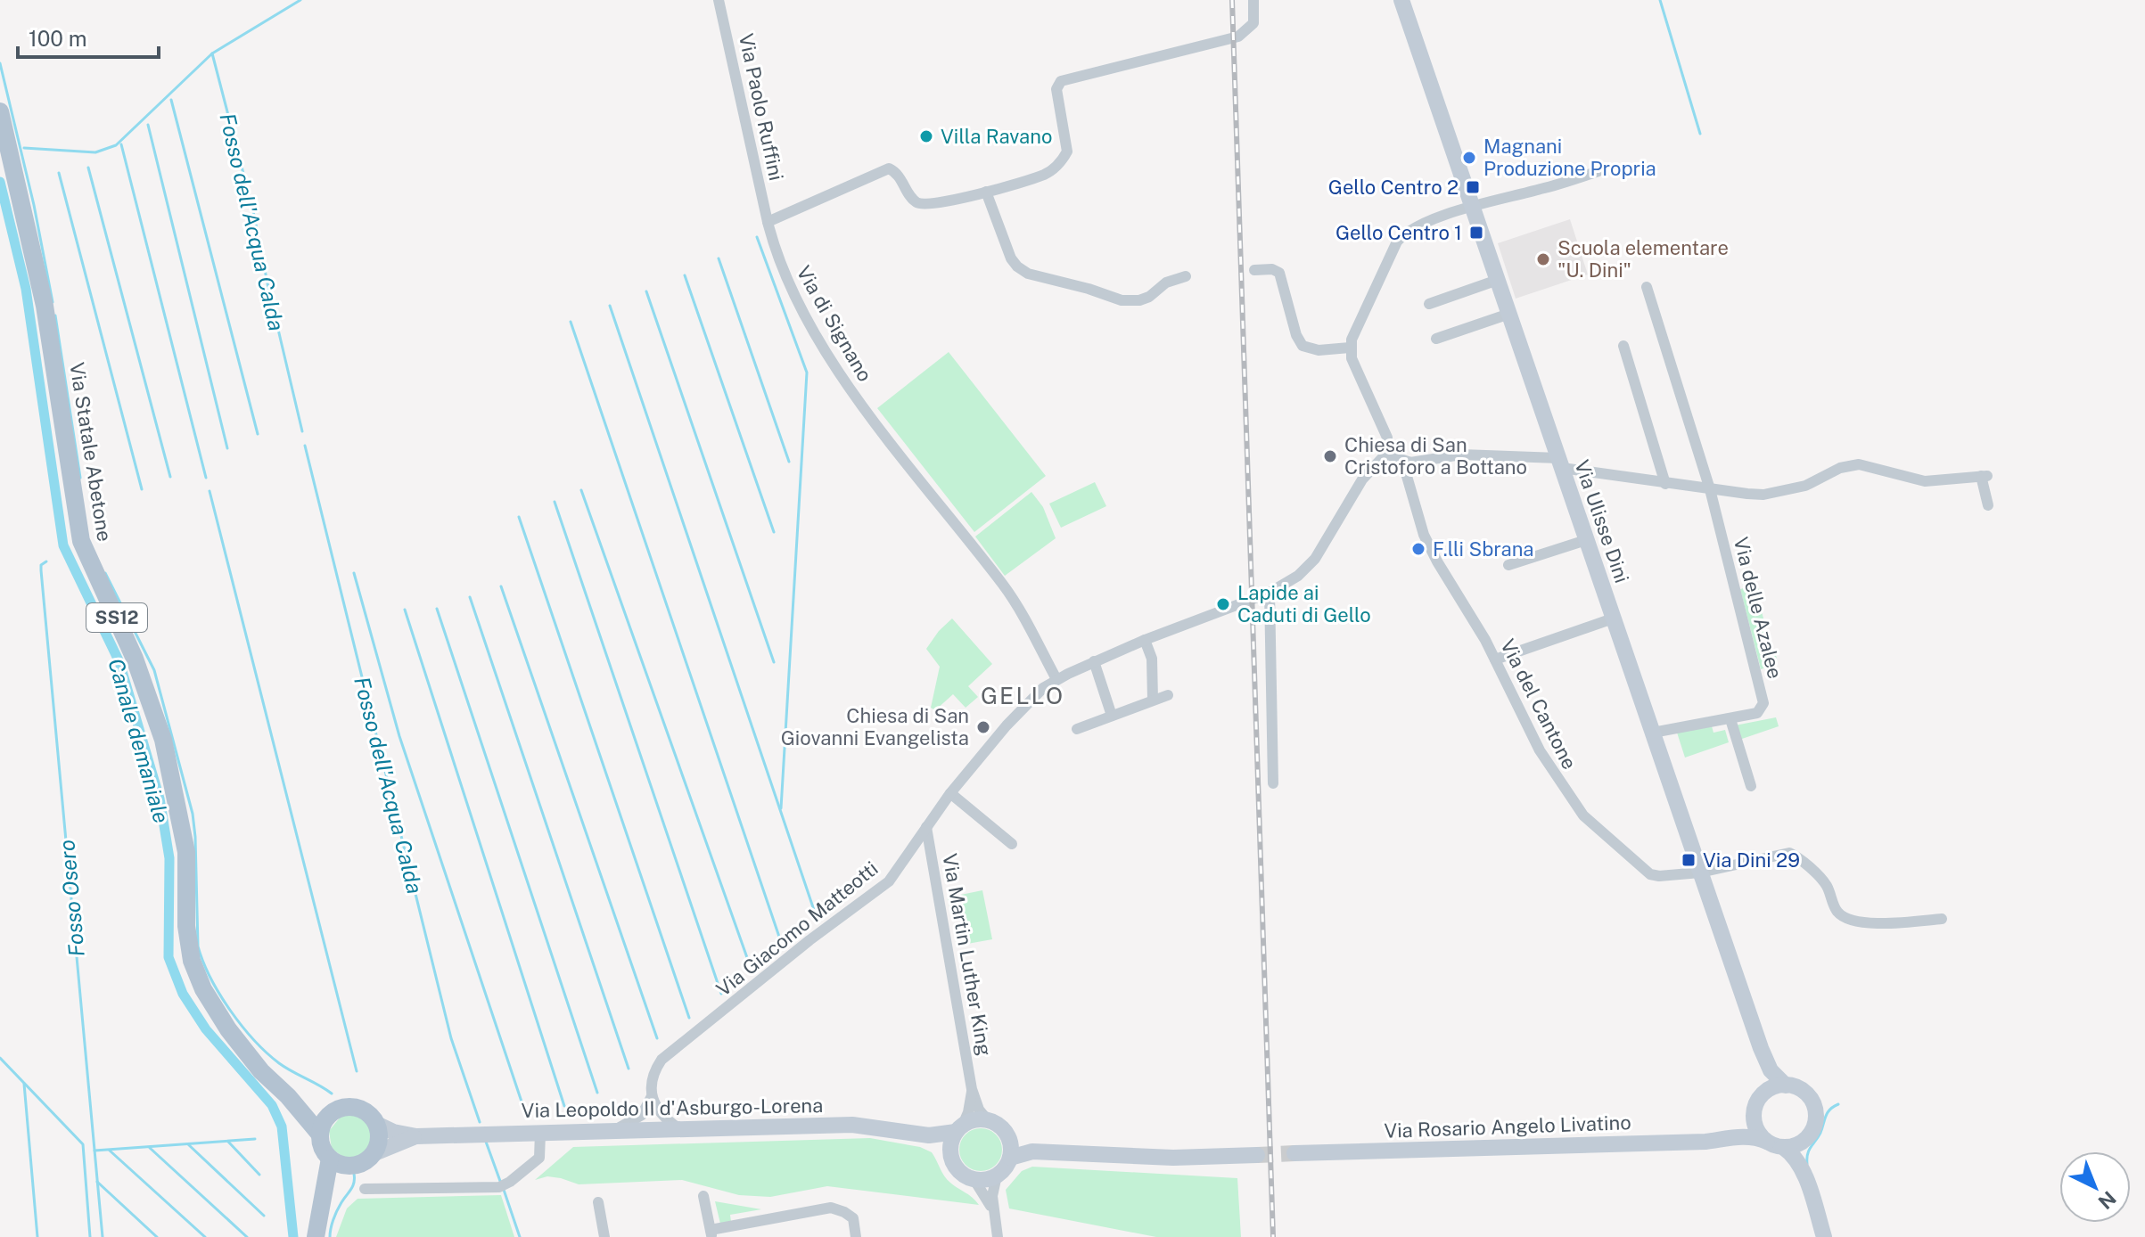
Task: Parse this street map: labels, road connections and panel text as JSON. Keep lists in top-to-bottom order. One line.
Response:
{"streets":{"main road":["Via Statale Abetone","SS12"],"street":["Via Paolo Ruffini","Via di Signano","Via Ulisse Dini","Via delle Azalee","Via del Cantone","Via Giacomo Matteotti","Via Martin Luther King","Via Leopoldo II d'Asburgo-Lorena","Via Rosario Angelo Livatino"]},"crossings":[["Via Paolo Ruffini","Via di Signano"],["Via di Signano","Via Giacomo Matteotti"],["Via Ulisse Dini","Via delle Azalee"],["Via Ulisse Dini","Via del Cantone"],["Via Giacomo Matteotti","Via Martin Luther King"],["Via Giacomo Matteotti","Via Leopoldo II d'Asburgo-Lorena"]],"districts":["GELLO"],"water":["Fosso dell'Acqua Calda","Canale demaniale","Fosso Osero"],"places":{"other":["Villa Ravano","Magnani Produzione Propria","Scuola elementare \"U. Dini\"","Chiesa di San Cristoforo a Bottano","F.lli Sbrana","Lapide ai Caduti di Gello","Chiesa di San Giovanni Evangelista"],"transit":["Gello Centro 2","Gello Centro 1","Via Dini 29"]},"scale_bar":"100 m","north":"bottom right"}
